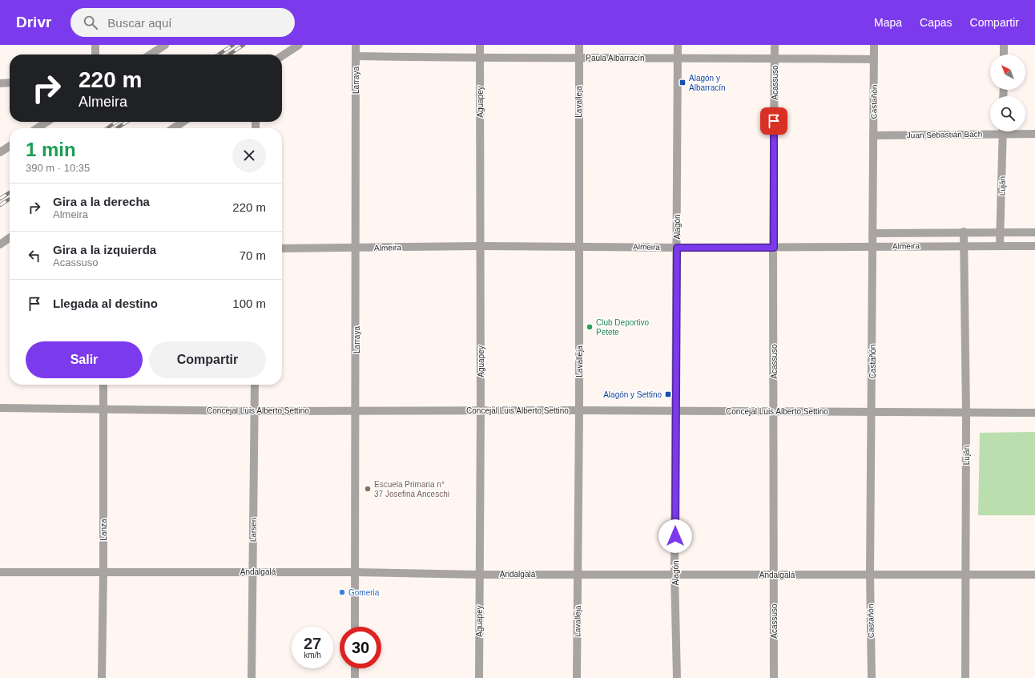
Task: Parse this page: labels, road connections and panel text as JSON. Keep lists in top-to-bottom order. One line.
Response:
{"streets":{"street":["Paula Albarracín","Larraya","Acassuso","Aguapey","Lavalleja","Castañón","Juan Sebastián Bach","Luján","Alagón","Almeira","Concejal Luis Alberto Settino","Lanza","Larsen","Andalgalá"]},"crossings":[["Paula Albarracín","Larraya"],["Paula Albarracín","Acassuso"],["Paula Albarracín","Aguapey"],["Paula Albarracín","Lavalleja"],["Paula Albarracín","Castañón"],["Paula Albarracín","Alagón"],["Larraya","Almeira"],["Larraya","Concejal Luis Alberto Settino"],["Larraya","Andalgalá"],["Acassuso","Almeira"],["Acassuso","Concejal Luis Alberto Settino"],["Acassuso","Andalgalá"],["Aguapey","Almeira"],["Aguapey","Concejal Luis Alberto Settino"],["Aguapey","Andalgalá"],["Lavalleja","Almeira"],["Lavalleja","Concejal Luis Alberto Settino"],["Lavalleja","Andalgalá"],["Castañón","Juan Sebastián Bach"],["Castañón","Almeira"],["Castañón","Concejal Luis Alberto Settino"],["Castañón","Andalgalá"],["Luján","Almeira"],["Luján","Concejal Luis Alberto Settino"],["Luján","Andalgalá"],["Alagón","Almeira"],["Alagón","Concejal Luis Alberto Settino"],["Alagón","Andalgalá"],["Concejal Luis Alberto Settino","Lanza"],["Concejal Luis Alberto Settino","Larsen"],["Lanza","Andalgalá"],["Larsen","Andalgalá"]],"places":{"transit":["Alagón y Albarracín","Alagón y Settino"],"other":["Club Deportivo Petete","Escuela Primaria n° 37 Josefina Anceschi","Gomeria"]},"north":"top left","page":{"header":"Drivr","search":"Buscar aquí","nav":["Mapa","Capas","Compartir"],"turn":["220 m","Almeira"],"heading":["1 min","390 m · 10:35"],"list":[{"name":"Gira a la derecha","note":"Almeira","value":"220 m"},{"name":"Gira a la izquierda","note":"Acassuso","value":"70 m"},{"name":"Llegada al destino","value":"100 m"}],"buttons":["Salir","Compartir"],"speed":"27 km/h","limit":"30"}}
